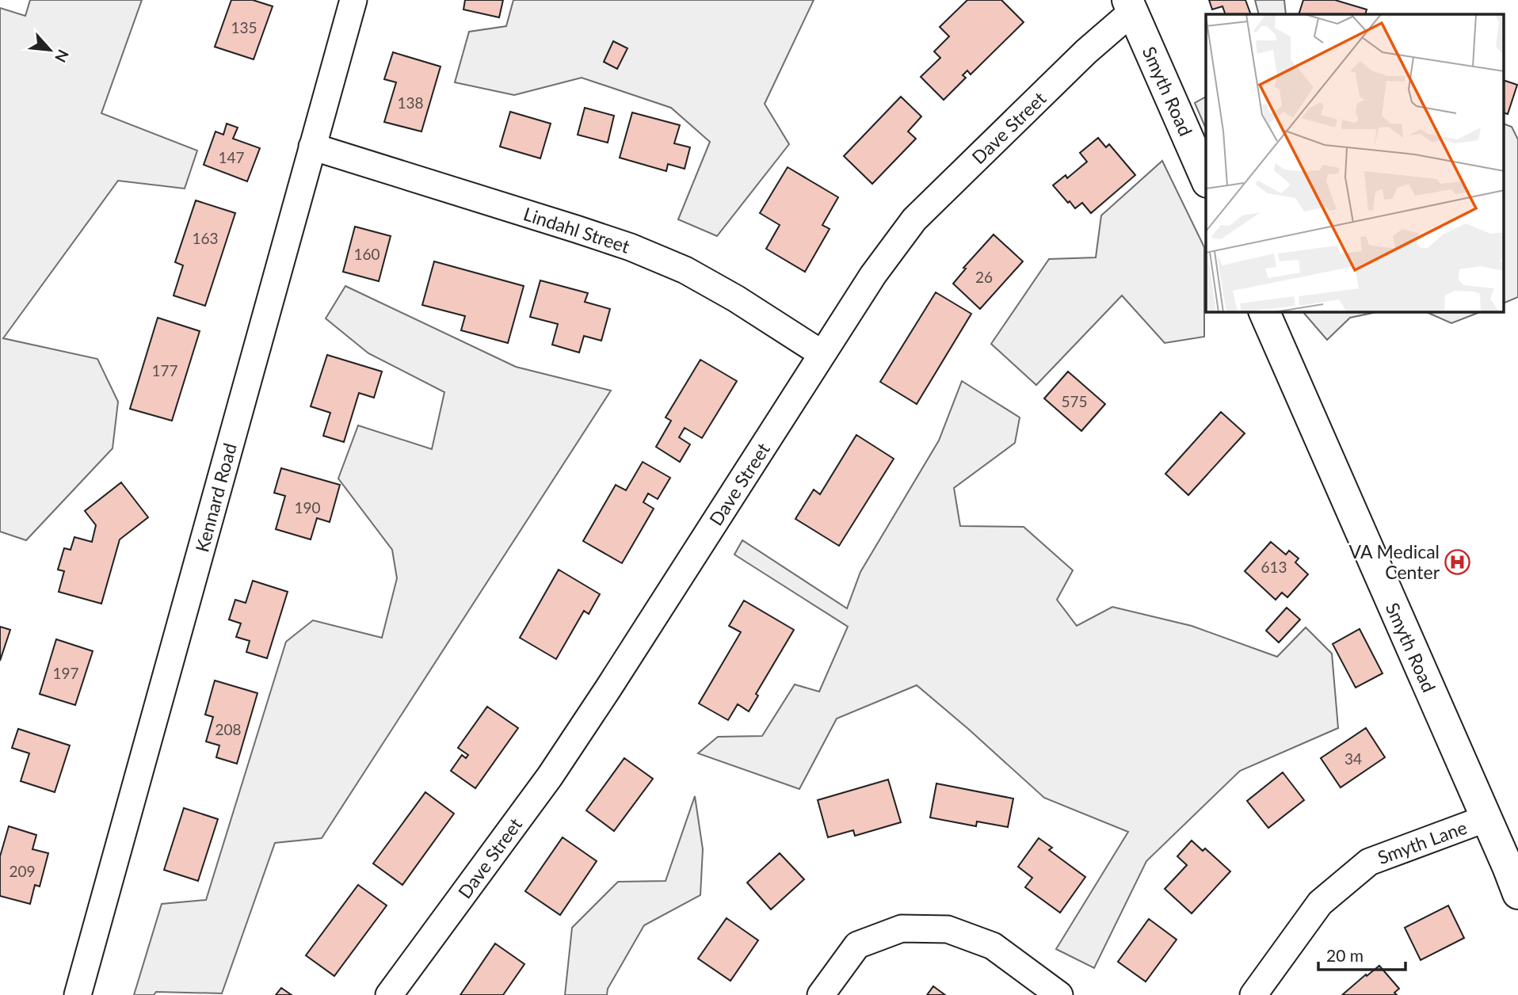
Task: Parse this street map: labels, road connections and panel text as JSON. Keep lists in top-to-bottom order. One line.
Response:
{"streets":{"street":["Smyth Road","Dave Street","Lindahl Street","Kennard Road","Smyth Lane"]},"crossings":[["Smyth Road","Dave Street"],["Smyth Road","Smyth Lane"],["Dave Street","Lindahl Street"],["Lindahl Street","Kennard Road"]],"places":{"hospital":["VA Medical Center"]},"house_numbers":["135","138","147","163","160","26","177","575","190","613","197","208","34","209"],"scale_bar":"20 m","north":"bottom right"}
